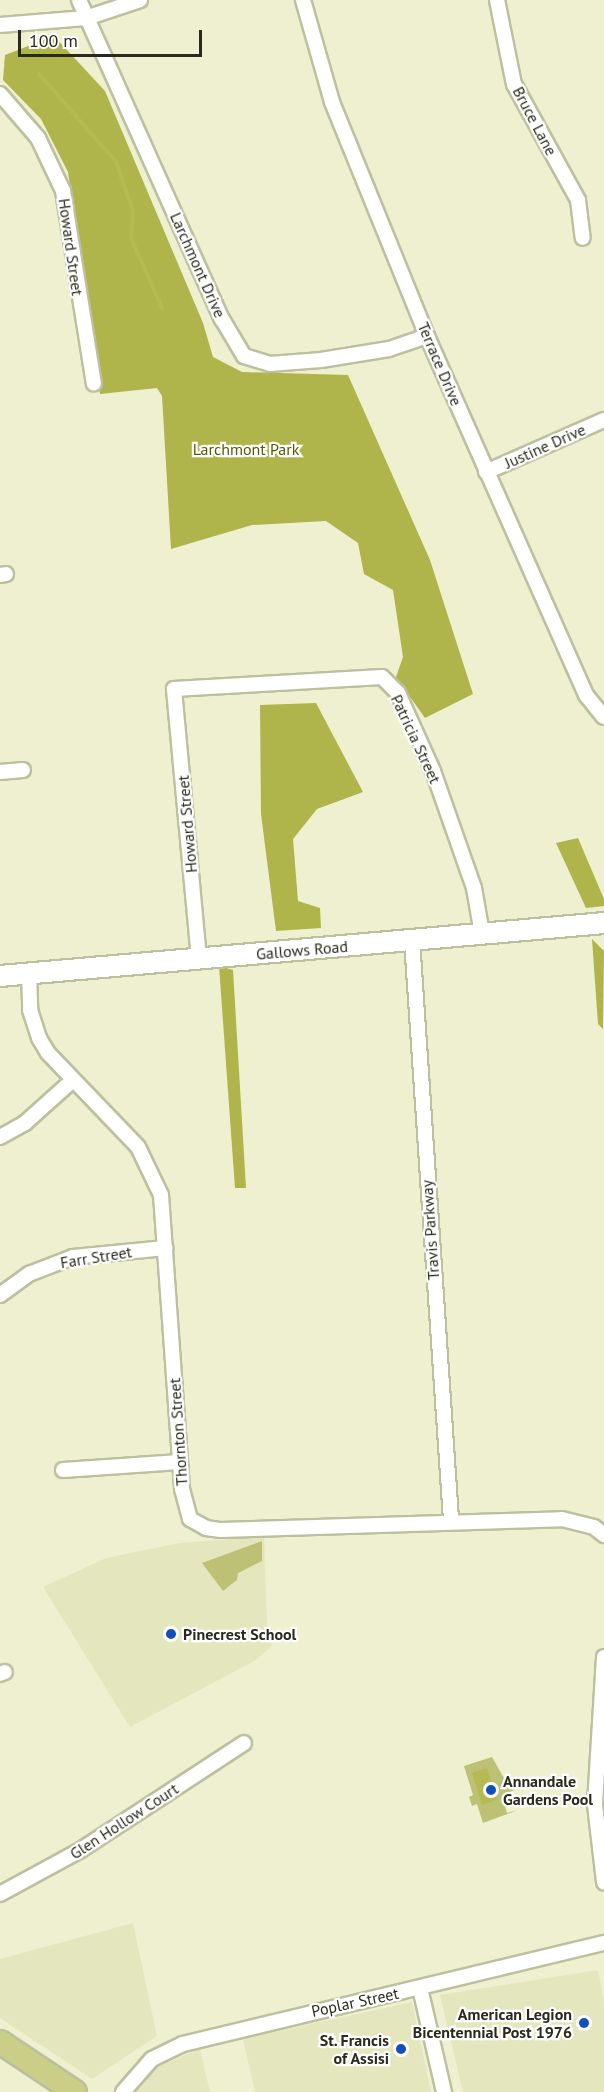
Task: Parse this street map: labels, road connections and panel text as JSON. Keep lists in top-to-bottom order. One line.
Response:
{"streets":{"main road":["Gallows Road"],"street":["Bruce Lane","Howard Street","Larchmont Drive","Terrace Drive","Justine Drive","Patricia Street","Travis Parkway","Farr Street","Thornton Street","Glen Hollow Court","Poplar Street"]},"crossings":[["Howard Street","Patricia Street"],["Howard Street","Gallows Road"],["Larchmont Drive","Terrace Drive"],["Terrace Drive","Justine Drive"],["Patricia Street","Gallows Road"],["Gallows Road","Travis Parkway"],["Gallows Road","Thornton Street"],["Travis Parkway","Thornton Street"],["Farr Street","Thornton Street"]],"parks":["Larchmont Park"],"places":["Pinecrest School","Annandale Gardens Pool","American Legion Bicentennial Post 1976","St. Francis of Assisi"],"scale_bar":"100 m"}
